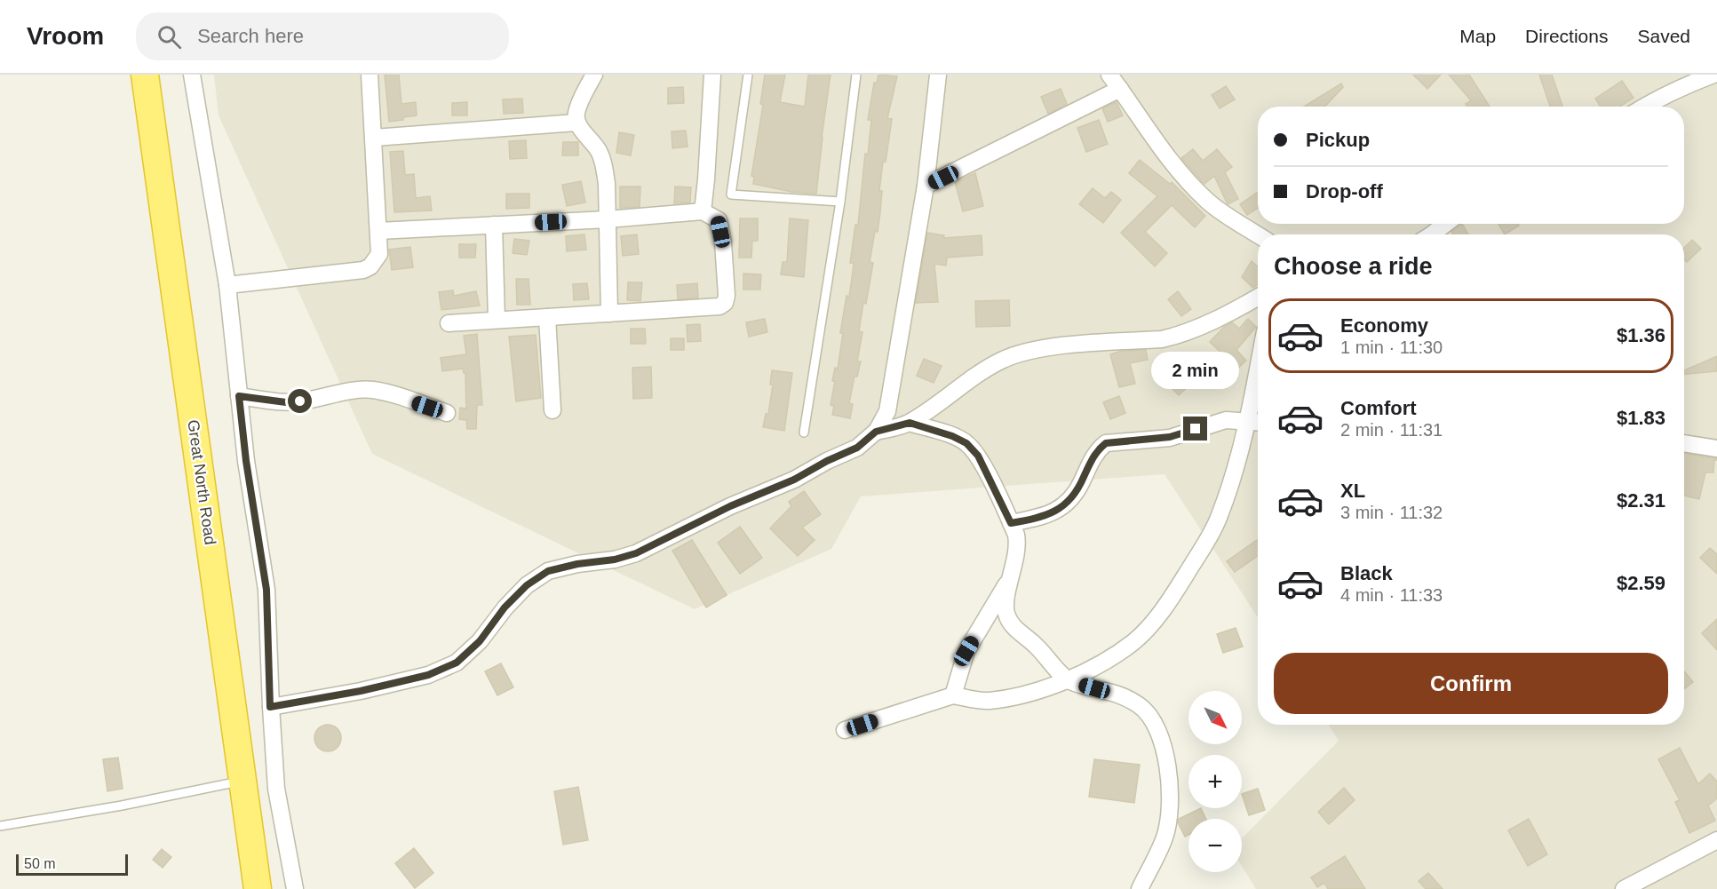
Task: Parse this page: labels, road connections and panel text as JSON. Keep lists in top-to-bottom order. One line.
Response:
{"streets":{"highway":["Great North Road"]},"scale_bar":"50 m","north":"bottom right","page":{"header":"Vroom","search":"Search here","nav":["Map","Directions","Saved"],"banner":["Pickup","Drop-off"],"heading":"Choose a ride","list":[{"name":"Economy","note":"1 min · 11:30","value":"$1.36"},{"name":"Comfort","note":"2 min · 11:31","value":"$1.83"},{"name":"XL","note":"3 min · 11:32","value":"$2.31"},{"name":"Black","note":"4 min · 11:33","value":"$2.59"}],"bubble":"2 min","buttons":"Confirm","map_buttons":["+","−"],"scale":"50 m"}}
